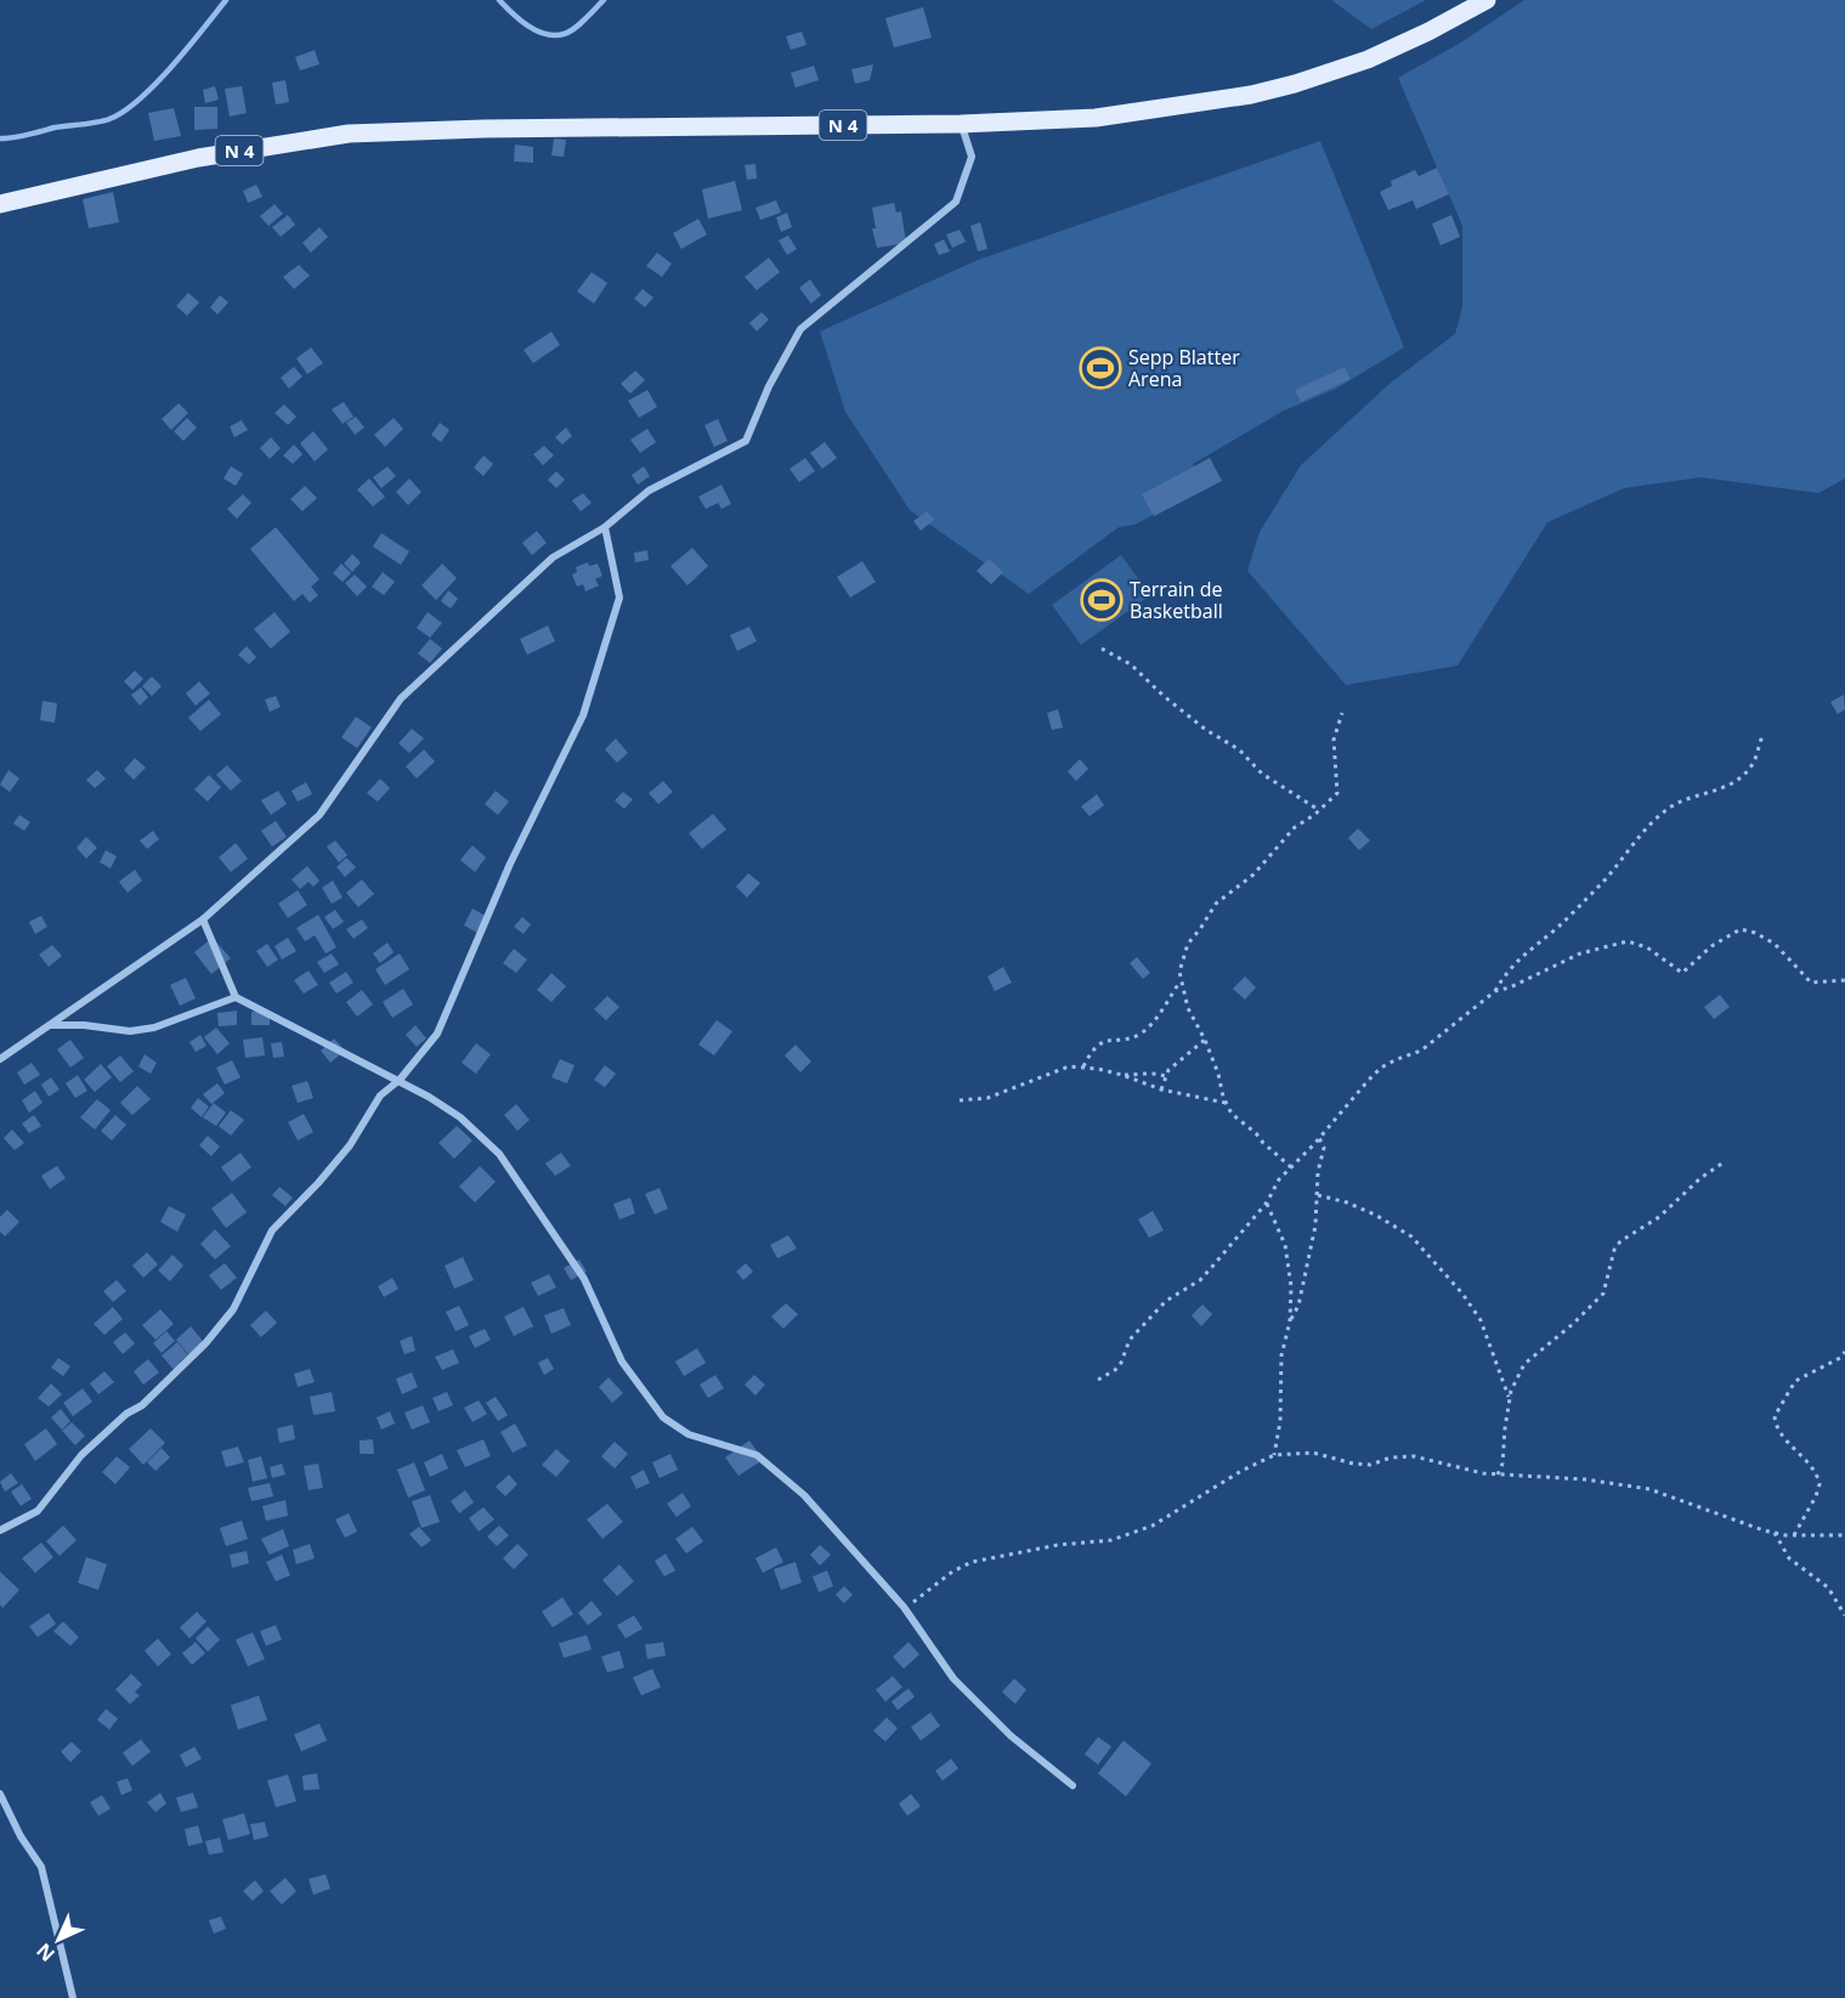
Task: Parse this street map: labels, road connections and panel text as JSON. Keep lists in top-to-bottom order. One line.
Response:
{"streets":{"main road":["N 4"]},"places":{"sports":["Sepp Blatter Arena","Terrain de Basketball"]},"north":"bottom left"}
